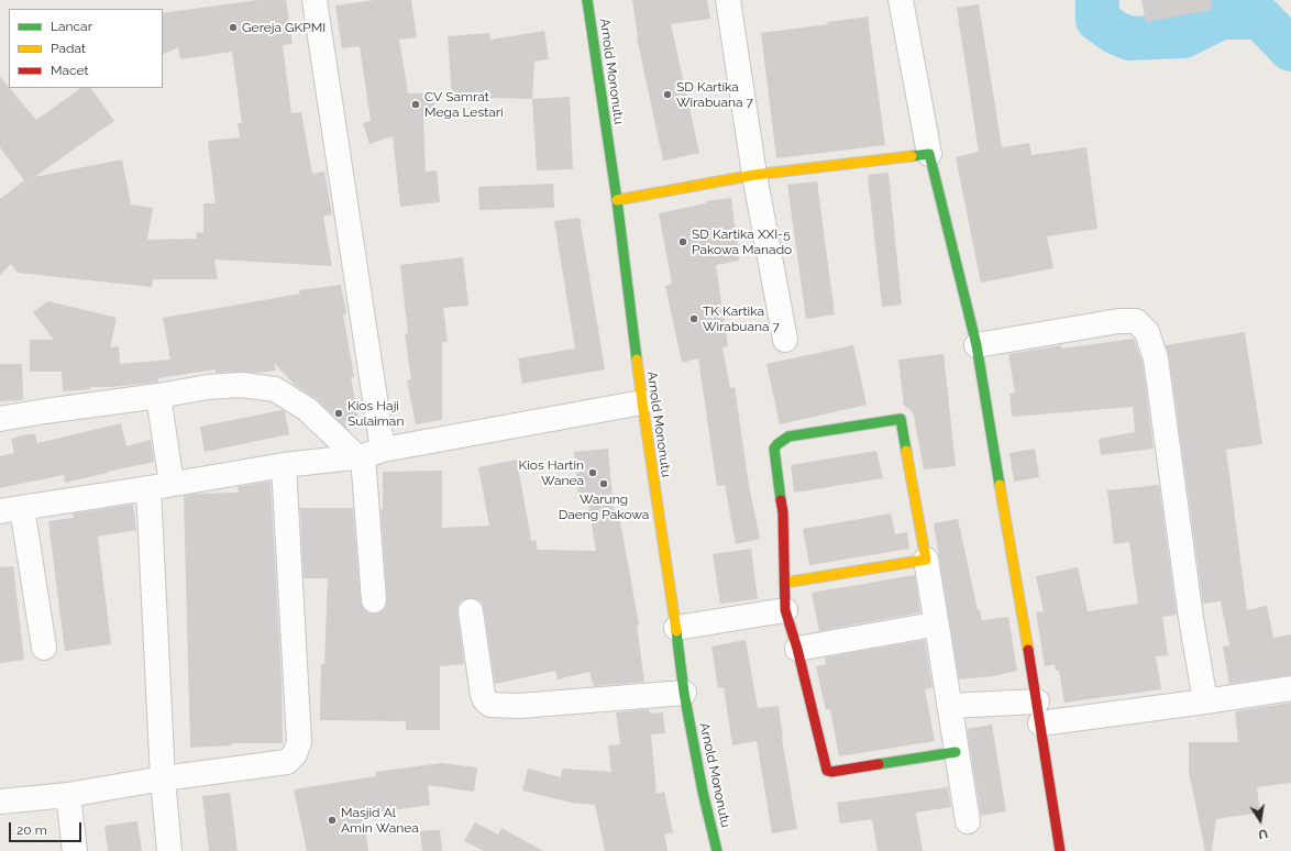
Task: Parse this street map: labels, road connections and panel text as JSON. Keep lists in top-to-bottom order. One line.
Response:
{"streets":{"street":["Arnold Mononutu"]},"places":["Gereja GKPMI","SD Kartika Wirabuana 7","CV Samrat Mega Lestari","SD Kartika XXI-5 Pakowa Manado","TK Kartika Wirabuana 7","Kios Haji Sulaiman","Kios Hartin Wanea","Warung Daeng Pakowa","Masjid Al Amin Wanea"],"legend":["Lancar","Padat","Macet"],"scale_bar":"20 m","north":"bottom"}
